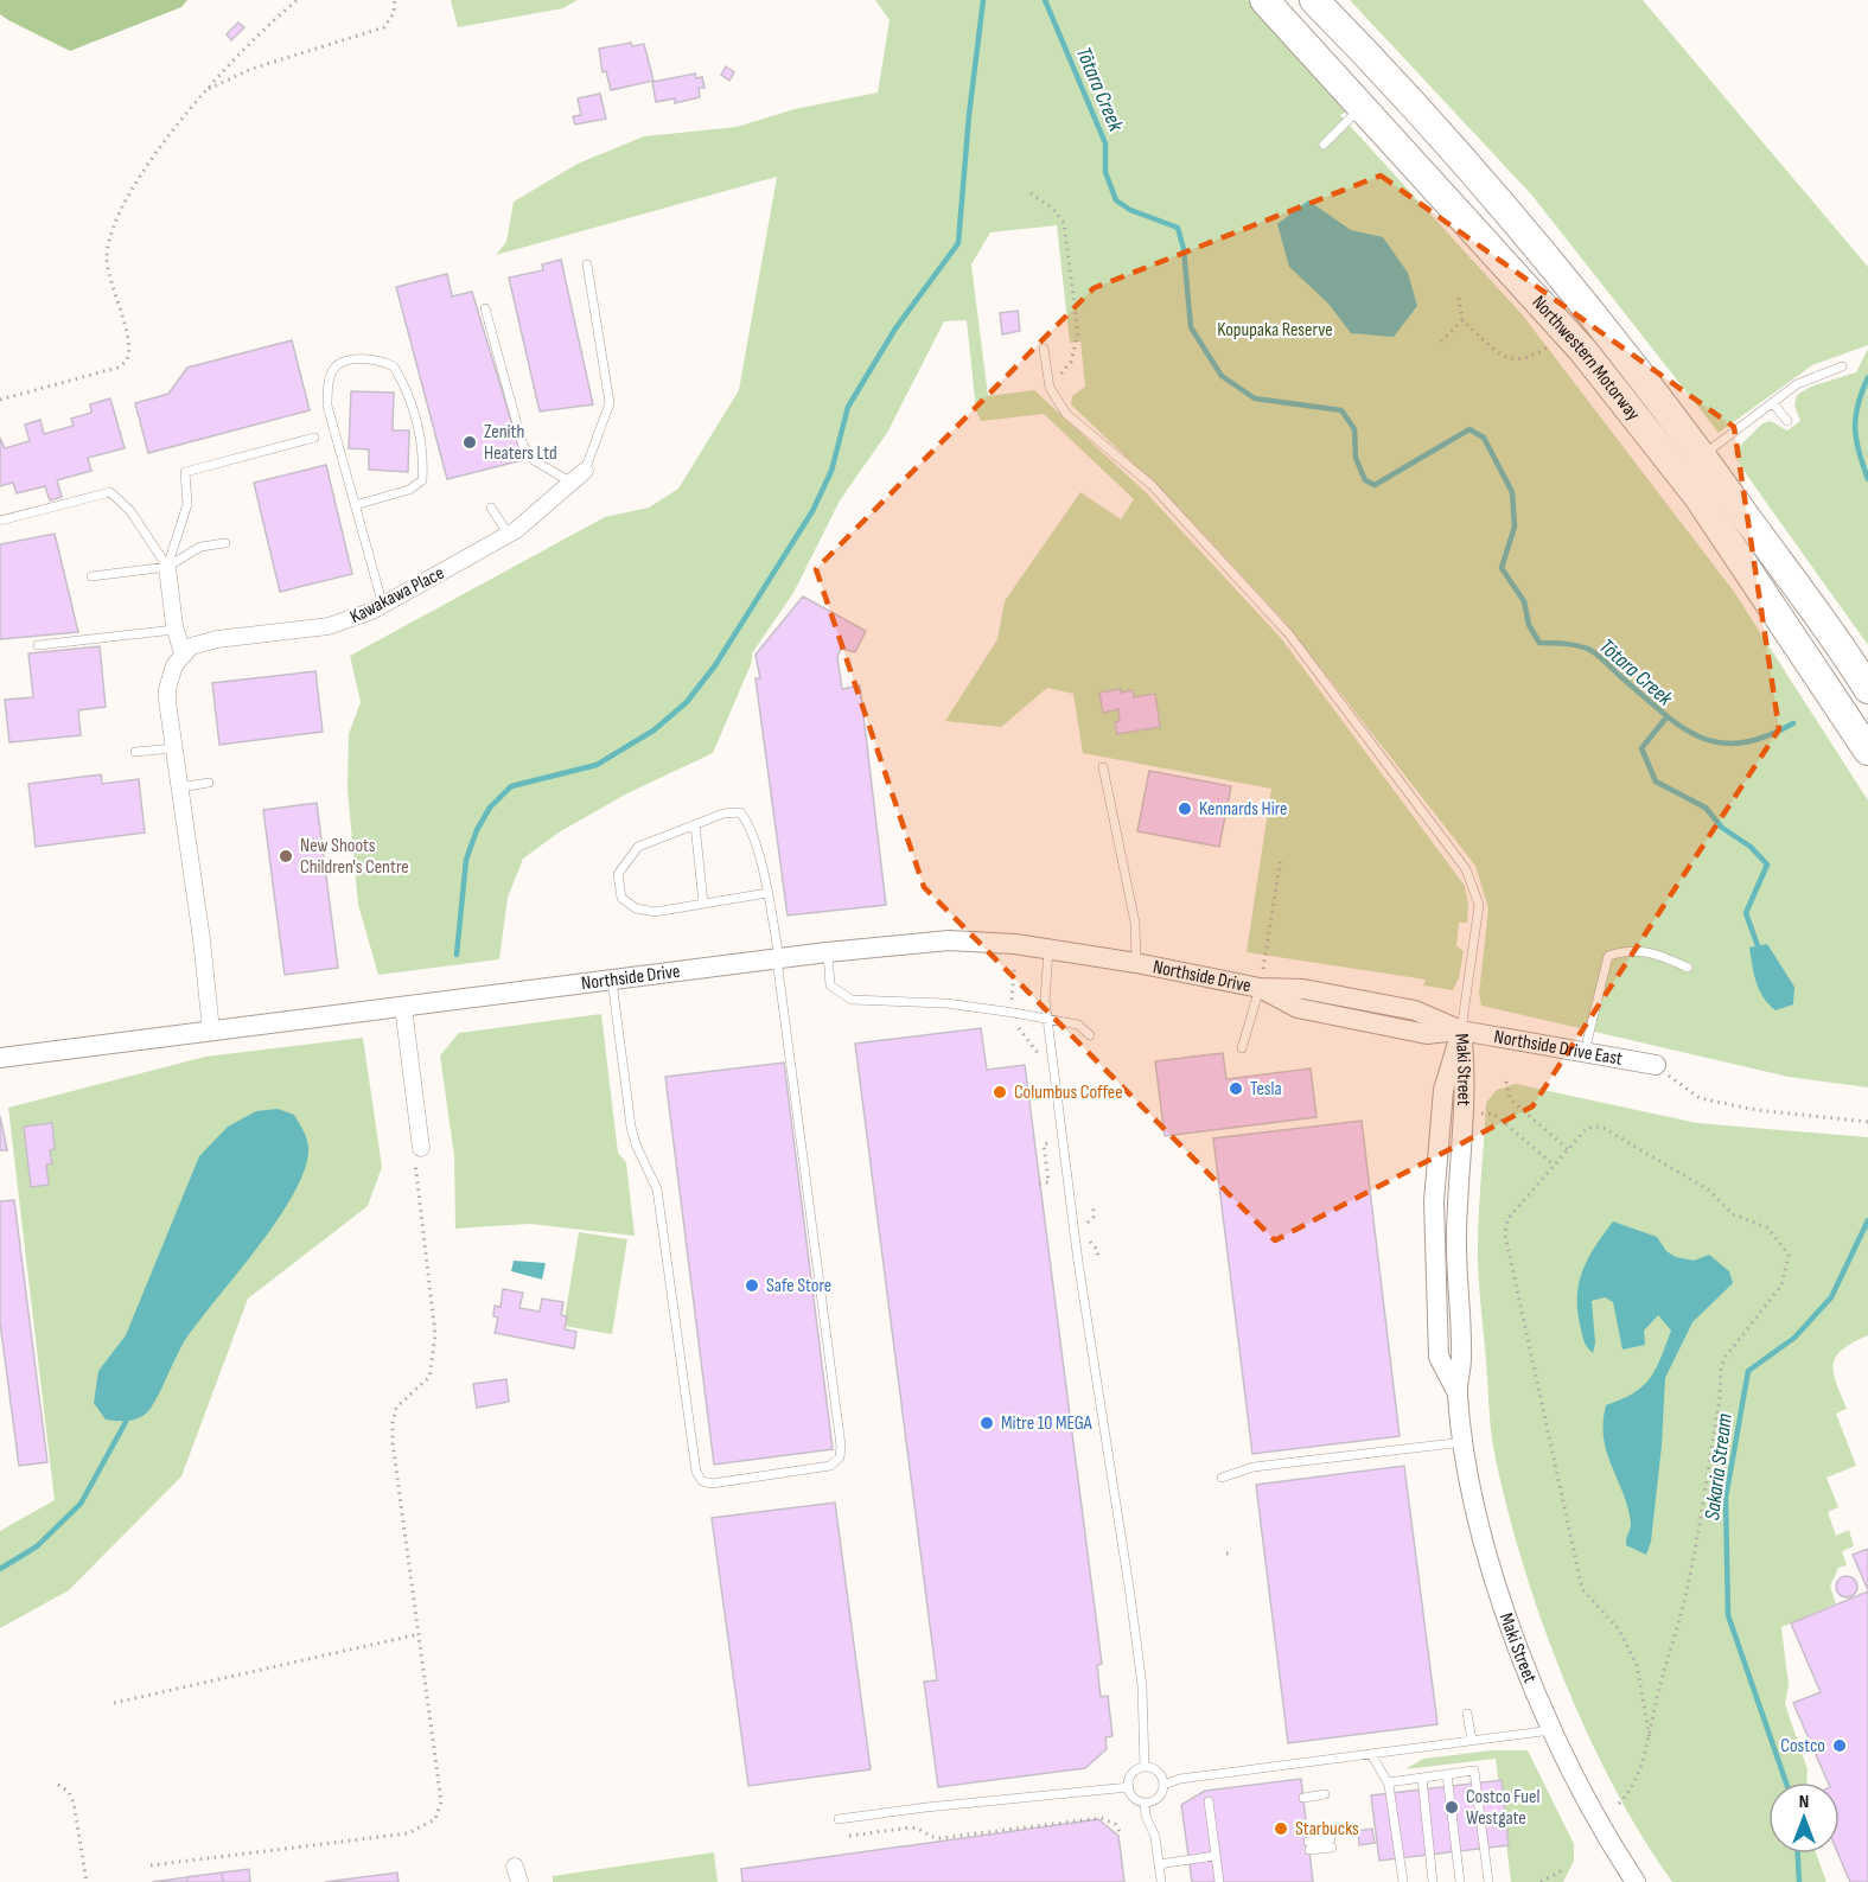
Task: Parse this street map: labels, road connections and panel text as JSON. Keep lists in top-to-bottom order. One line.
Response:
{"streets":{"highway":["Northwestern Motorway"],"street":["Kawakawa Place","Northside Drive","Northside Drive East","Maki Street"]},"crossings":[["Northside Drive","Northside Drive East"],["Northside Drive","Maki Street"],["Northside Drive East","Maki Street"]],"water":["Tōtara Creek","Sakaria Stream"],"parks":["Kopupaka Reserve"],"places":["Zenith Heaters Ltd","Kennards Hire","New Shoots Children's Centre","Tesla","Columbus Coffee","Safe Store","Mitre 10 MEGA","Costco","Costco Fuel Westgate","Starbucks"],"north":"top"}
